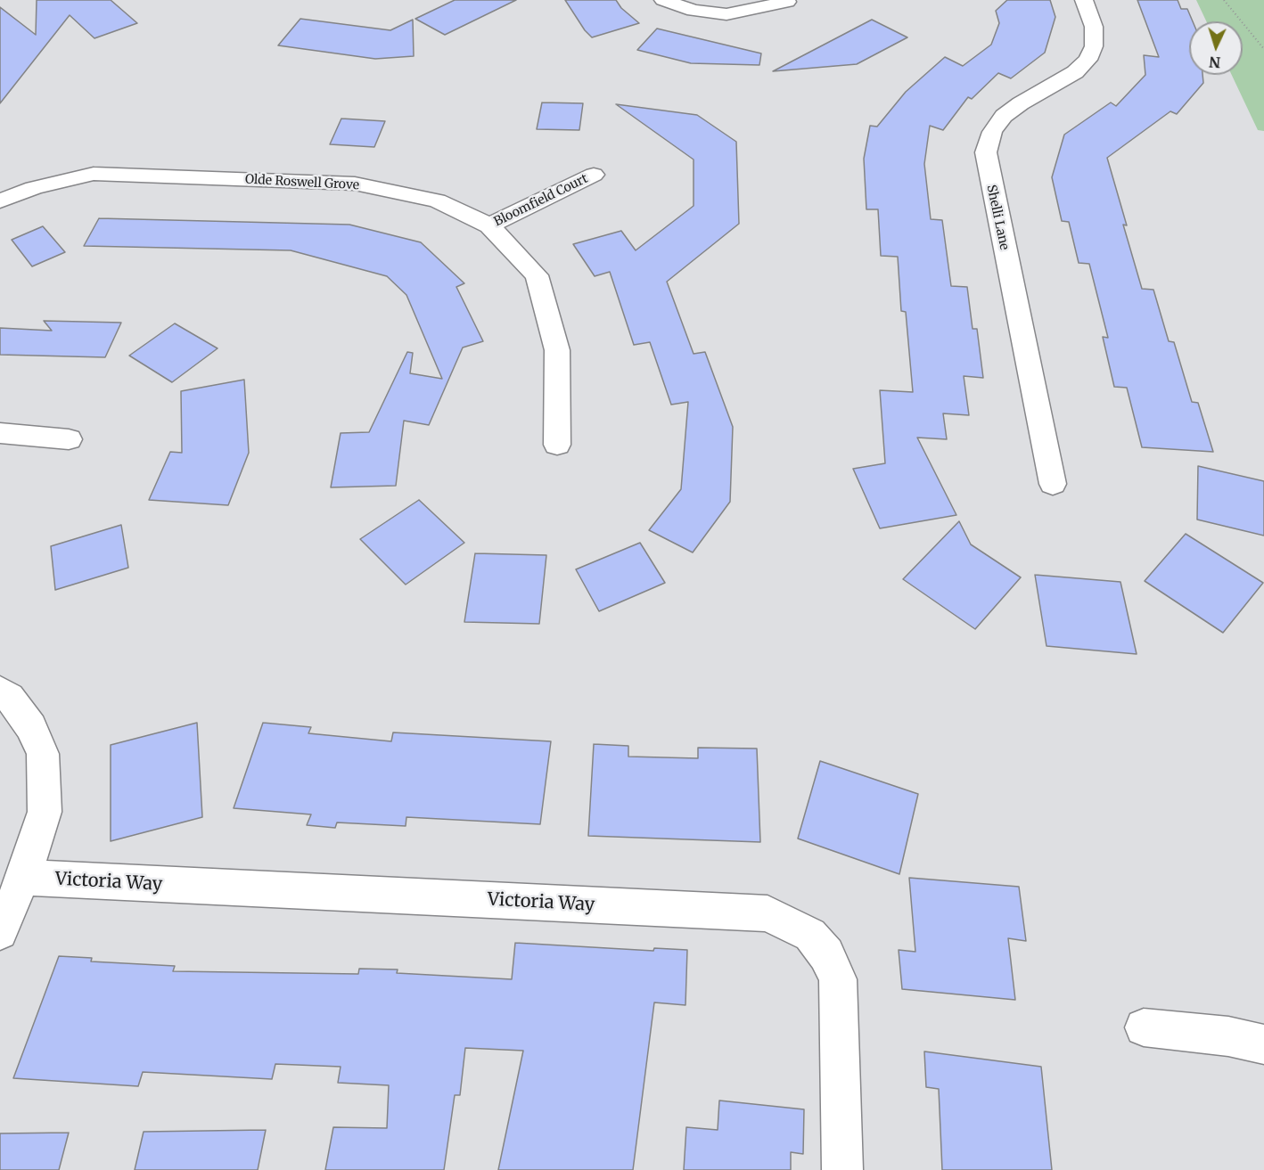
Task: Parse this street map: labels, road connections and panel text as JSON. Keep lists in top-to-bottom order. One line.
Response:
{"streets":{"street":["Olde Roswell Grove","Bloomfield Court","Shelli Lane","Victoria Way"]},"crossings":[["Olde Roswell Grove","Bloomfield Court"]],"north":"bottom"}
